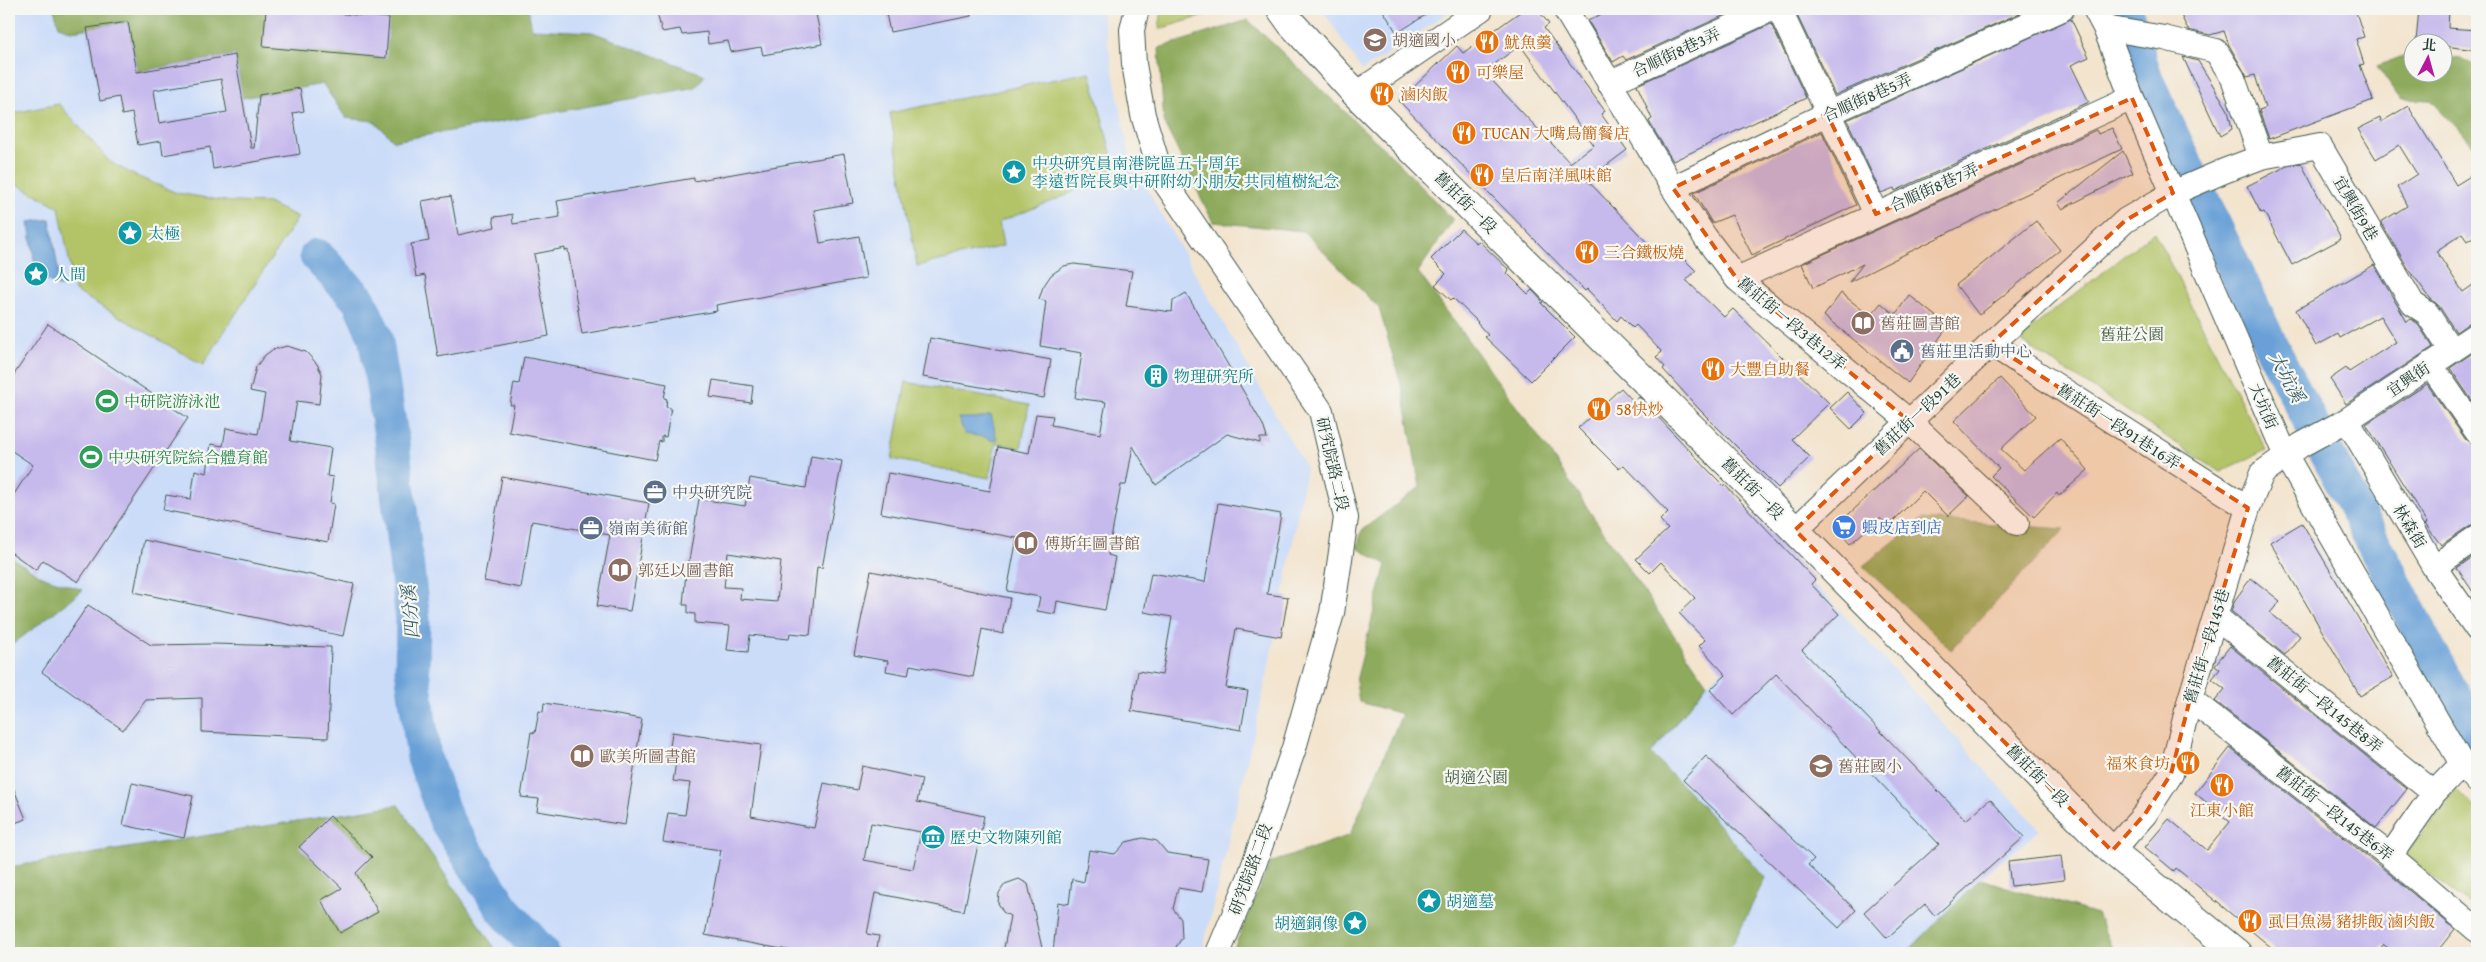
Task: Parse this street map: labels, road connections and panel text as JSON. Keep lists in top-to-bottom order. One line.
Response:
{"streets":{"main road":["舊莊街一段"],"street":["合順街8巷3弄","合順街8巷5弄","合順街8巷7弄","宜興街9巷","舊莊街一段3巷12弄","宜興街","大坑街","舊莊街一段91巷","舊莊街一段91巷16弄","研究院路二段","林森街","舊莊街一段145巷","舊莊街一段145巷8弄","舊莊街一段145巷6弄"]},"crossings":[["合順街8巷3弄","舊莊街一段3巷12弄"],["合順街8巷5弄","舊莊街一段3巷12弄"],["合順街8巷7弄","舊莊街一段3巷12弄"],["合順街8巷7弄","大坑街"],["舊莊街一段","舊莊街一段91巷"],["舊莊街一段","舊莊街一段145巷"],["宜興街9巷","宜興街"],["宜興街9巷","大坑街"],["宜興街9巷","舊莊街一段91巷"],["舊莊街一段3巷12弄","舊莊街一段91巷"],["宜興街","大坑街"],["宜興街","林森街"],["宜興街","舊莊街一段145巷"],["大坑街","舊莊街一段91巷"],["大坑街","舊莊街一段145巷"],["舊莊街一段91巷","舊莊街一段91巷16弄"],["舊莊街一段91巷16弄","舊莊街一段145巷"],["舊莊街一段145巷","舊莊街一段145巷8弄"],["舊莊街一段145巷","舊莊街一段145巷6弄"]],"water":["大坑溪","四分溪"],"parks":["舊莊公園","胡適公園"],"places":{"school or university":["胡適國小","舊莊國小"],"restaurant":["魷魚羹","可樂屋","滷肉飯","TUCAN 大嘴鳥簡餐店","皇后南洋風味館","三合鐵板燒","大豐自助餐","58快炒","福來食坊","江東小館","虱目魚湯 豬排飯 滷肉飯"],"place":["中央研究員南港院區五十周年 李遠哲院長與中研附幼小朋友 共同植樹紀念","太極","人間","胡適墓","胡適銅像"],"library":["舊莊圖書館","傅斯年圖書館","郭廷以圖書館","歐美所圖書館"],"public building":["舊莊里活動中心"],"building":["物理研究所"],"sports":["中研院游泳池","中央研究院綜合體育館"],"office":["中央研究院","嶺南美術館"],"supermarket":["蝦皮店到店"],"museum":["歷史文物陳列館"]},"north":"top"}
